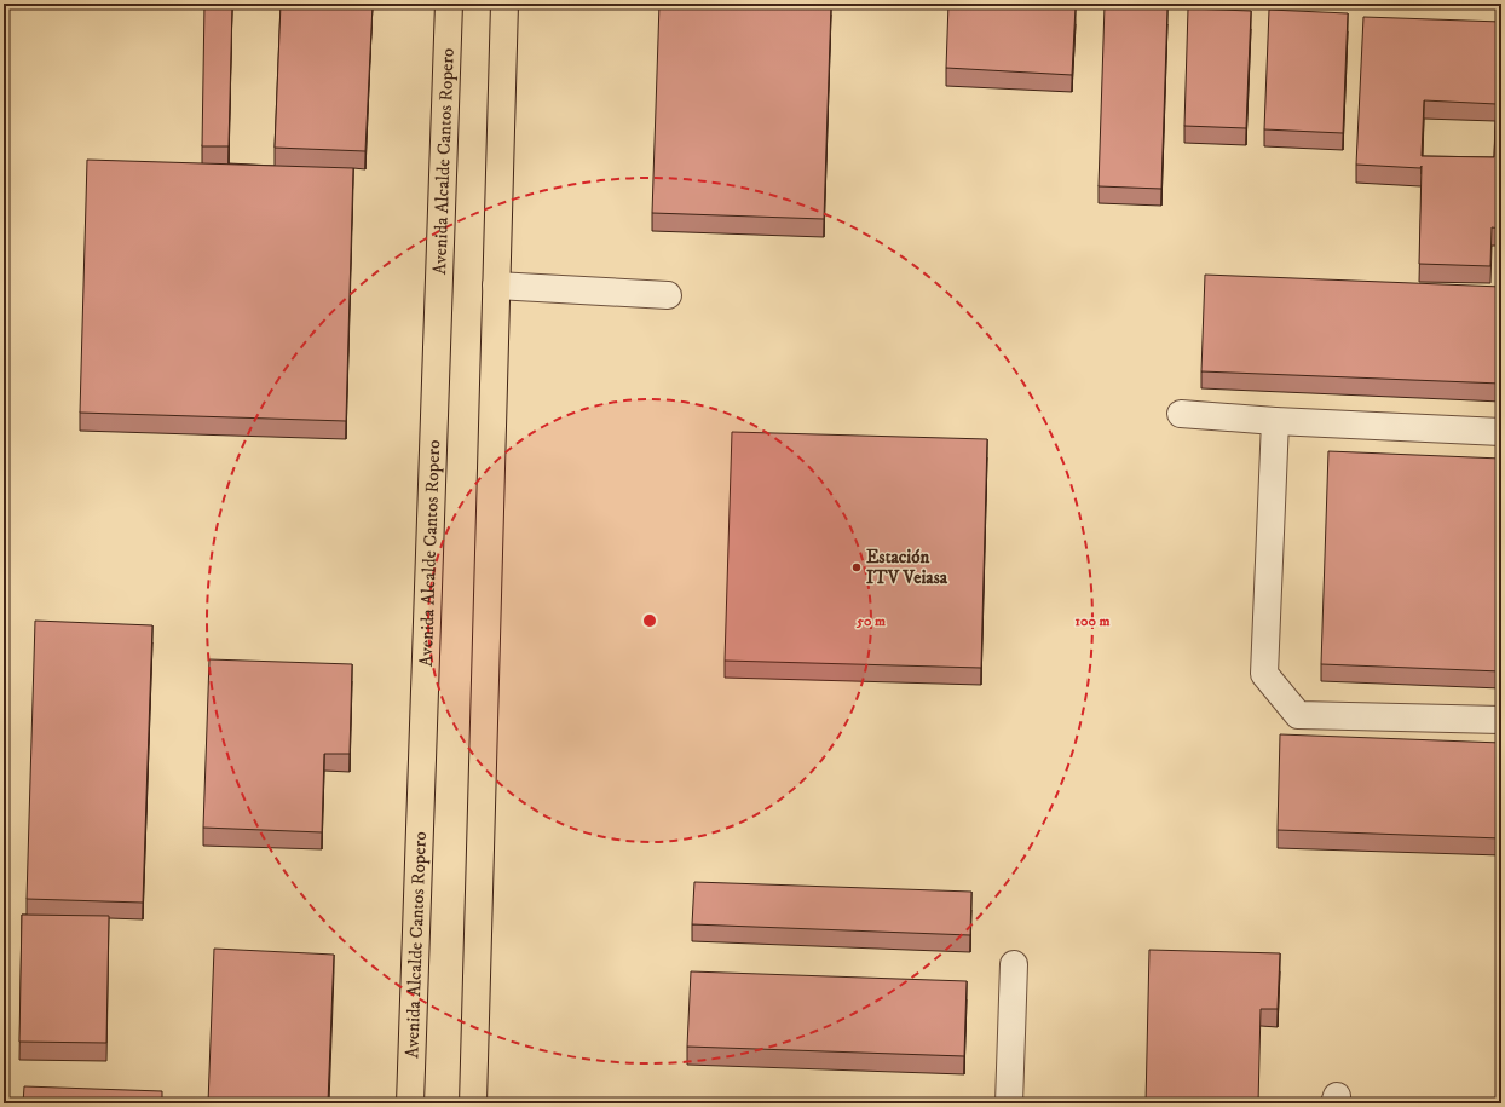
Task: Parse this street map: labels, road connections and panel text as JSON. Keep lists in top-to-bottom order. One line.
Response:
{"streets":{"main road":["Avenida Alcalde Cantos Ropero"]},"places":["Estación ITV Veiasa"],"rings":["50 m","100 m"]}
